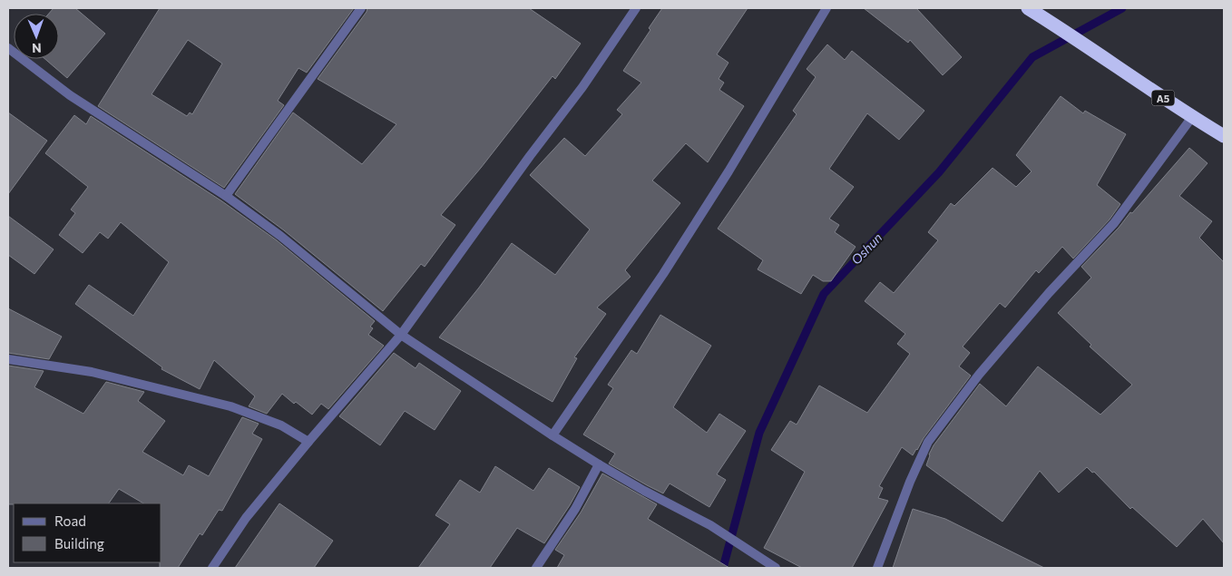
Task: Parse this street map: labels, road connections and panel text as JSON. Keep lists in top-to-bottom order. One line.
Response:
{"streets":{"highway":["A5"]},"water":["Oshun"],"legend":["Road","Building"],"north":"bottom"}
